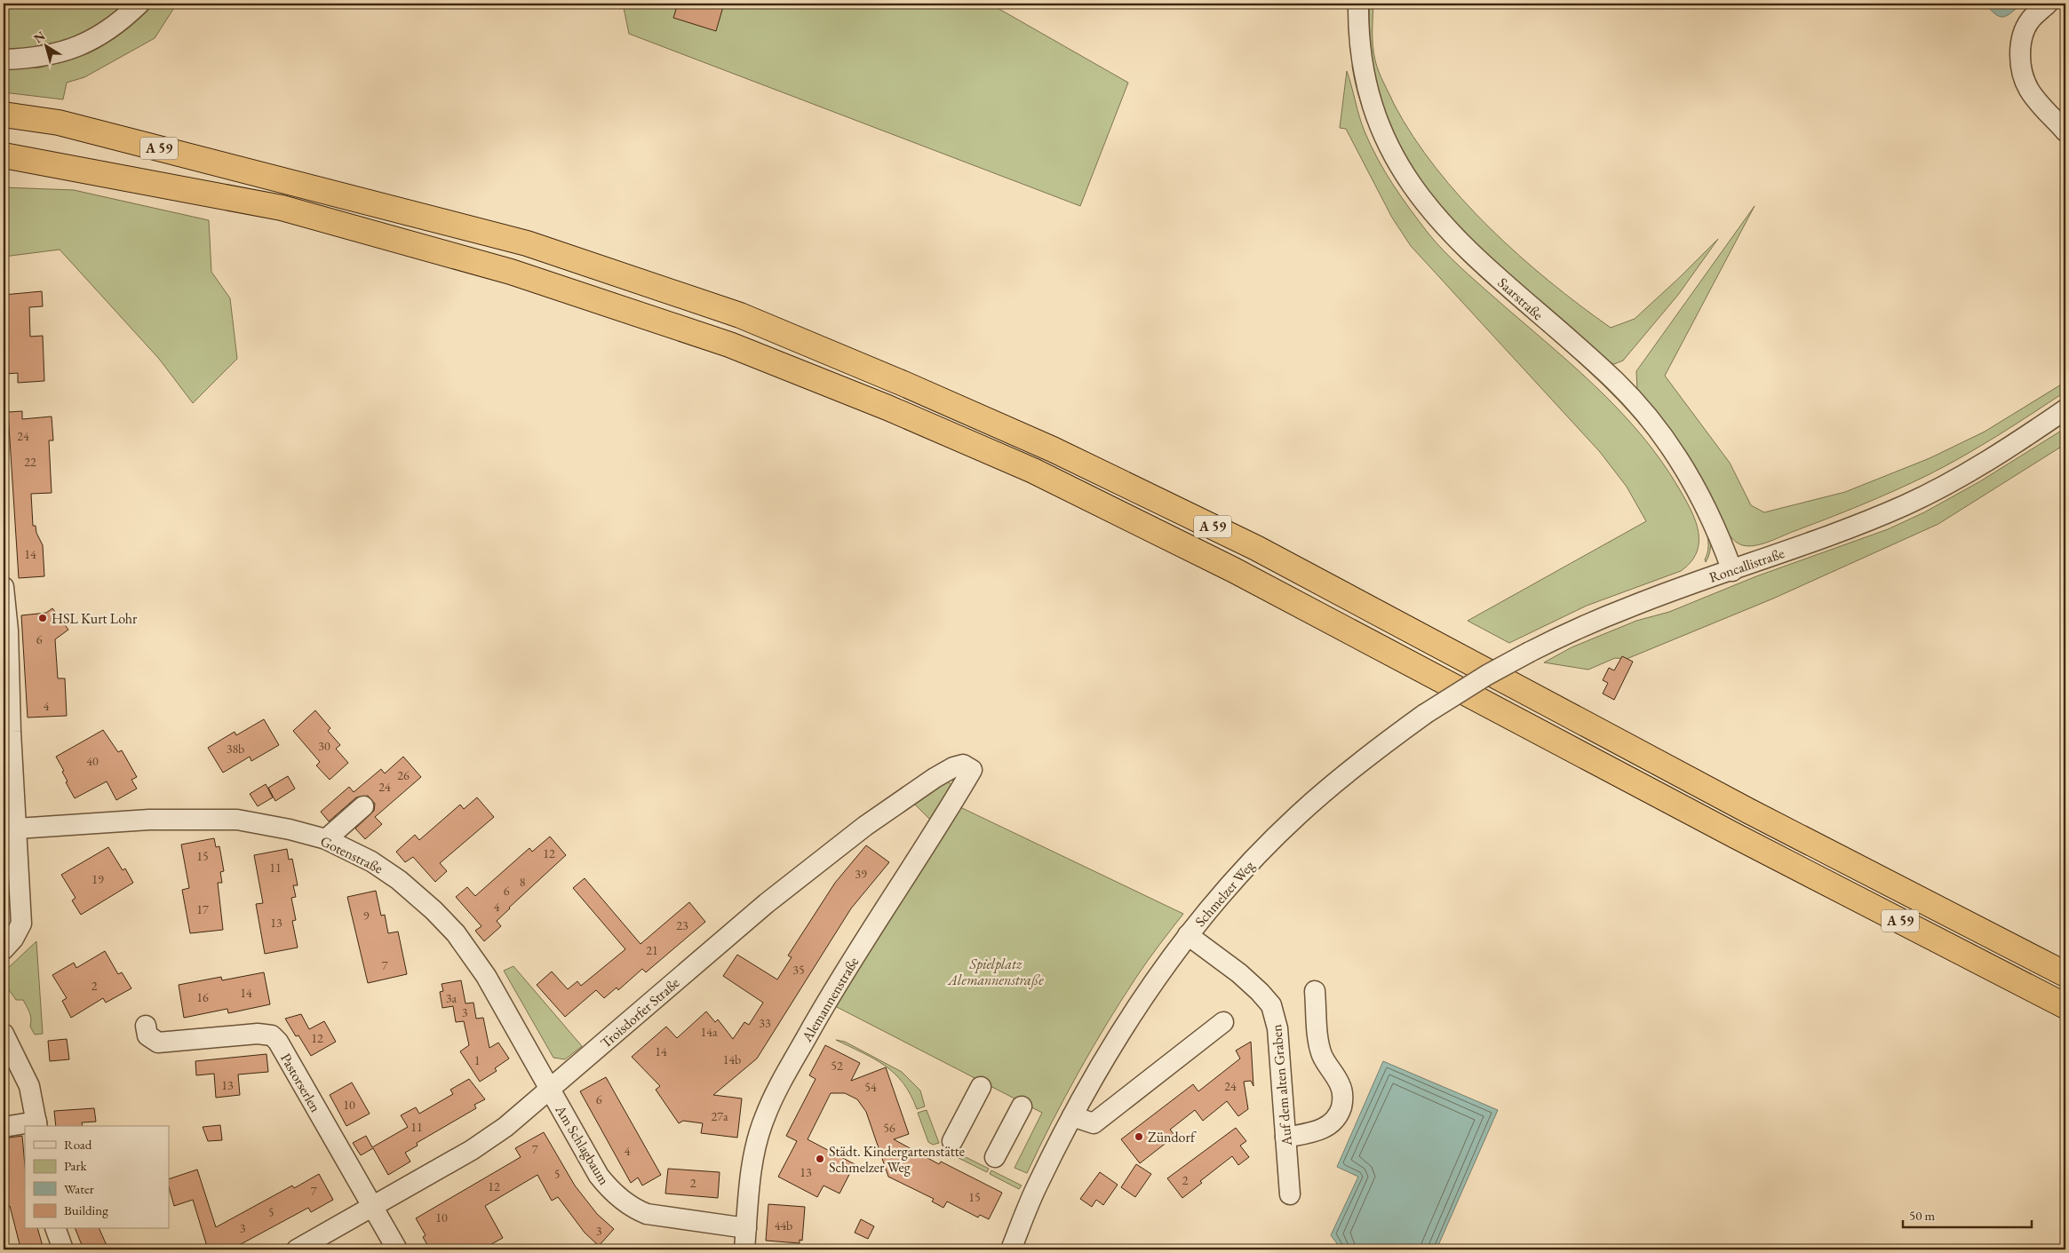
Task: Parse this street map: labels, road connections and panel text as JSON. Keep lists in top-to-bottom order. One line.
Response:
{"streets":{"highway":["A 59"],"street":["Saarstraße","Roncallistraße","Gotenstraße","Schmelzer Weg","Alemannenstraße","Troisdorfer Straße","Pastorserlen","Auf dem alten Graben","Am Schlagbaum"]},"crossings":[["Saarstraße","Roncallistraße"],["Roncallistraße","Schmelzer Weg"],["Gotenstraße","Troisdorfer Straße"],["Gotenstraße","Am Schlagbaum"],["Schmelzer Weg","Auf dem alten Graben"],["Alemannenstraße","Troisdorfer Straße"],["Alemannenstraße","Am Schlagbaum"],["Troisdorfer Straße","Pastorserlen"],["Troisdorfer Straße","Am Schlagbaum"]],"parks":["Spielplatz Alemannenstraße"],"places":["HSL Kurt Lohr","Zündorf","Städt. Kindergartenstätte Schmelzer Weg"],"house_numbers":["24","22","14","6","4","30","38b","40","26","24","12","15","11","39","19","8","6","4","17","9","13","23","21","7","35","2","14","16","3a","3","33","14a","12","14","14b","1","52","13","24","54","6","10","27a","11","56","7","4","13","5","2","2","12","7","15","5","10","44b","3","3"],"legend":["Road","Park","Water","Building"],"scale_bar":"50 m","north":"top left"}
